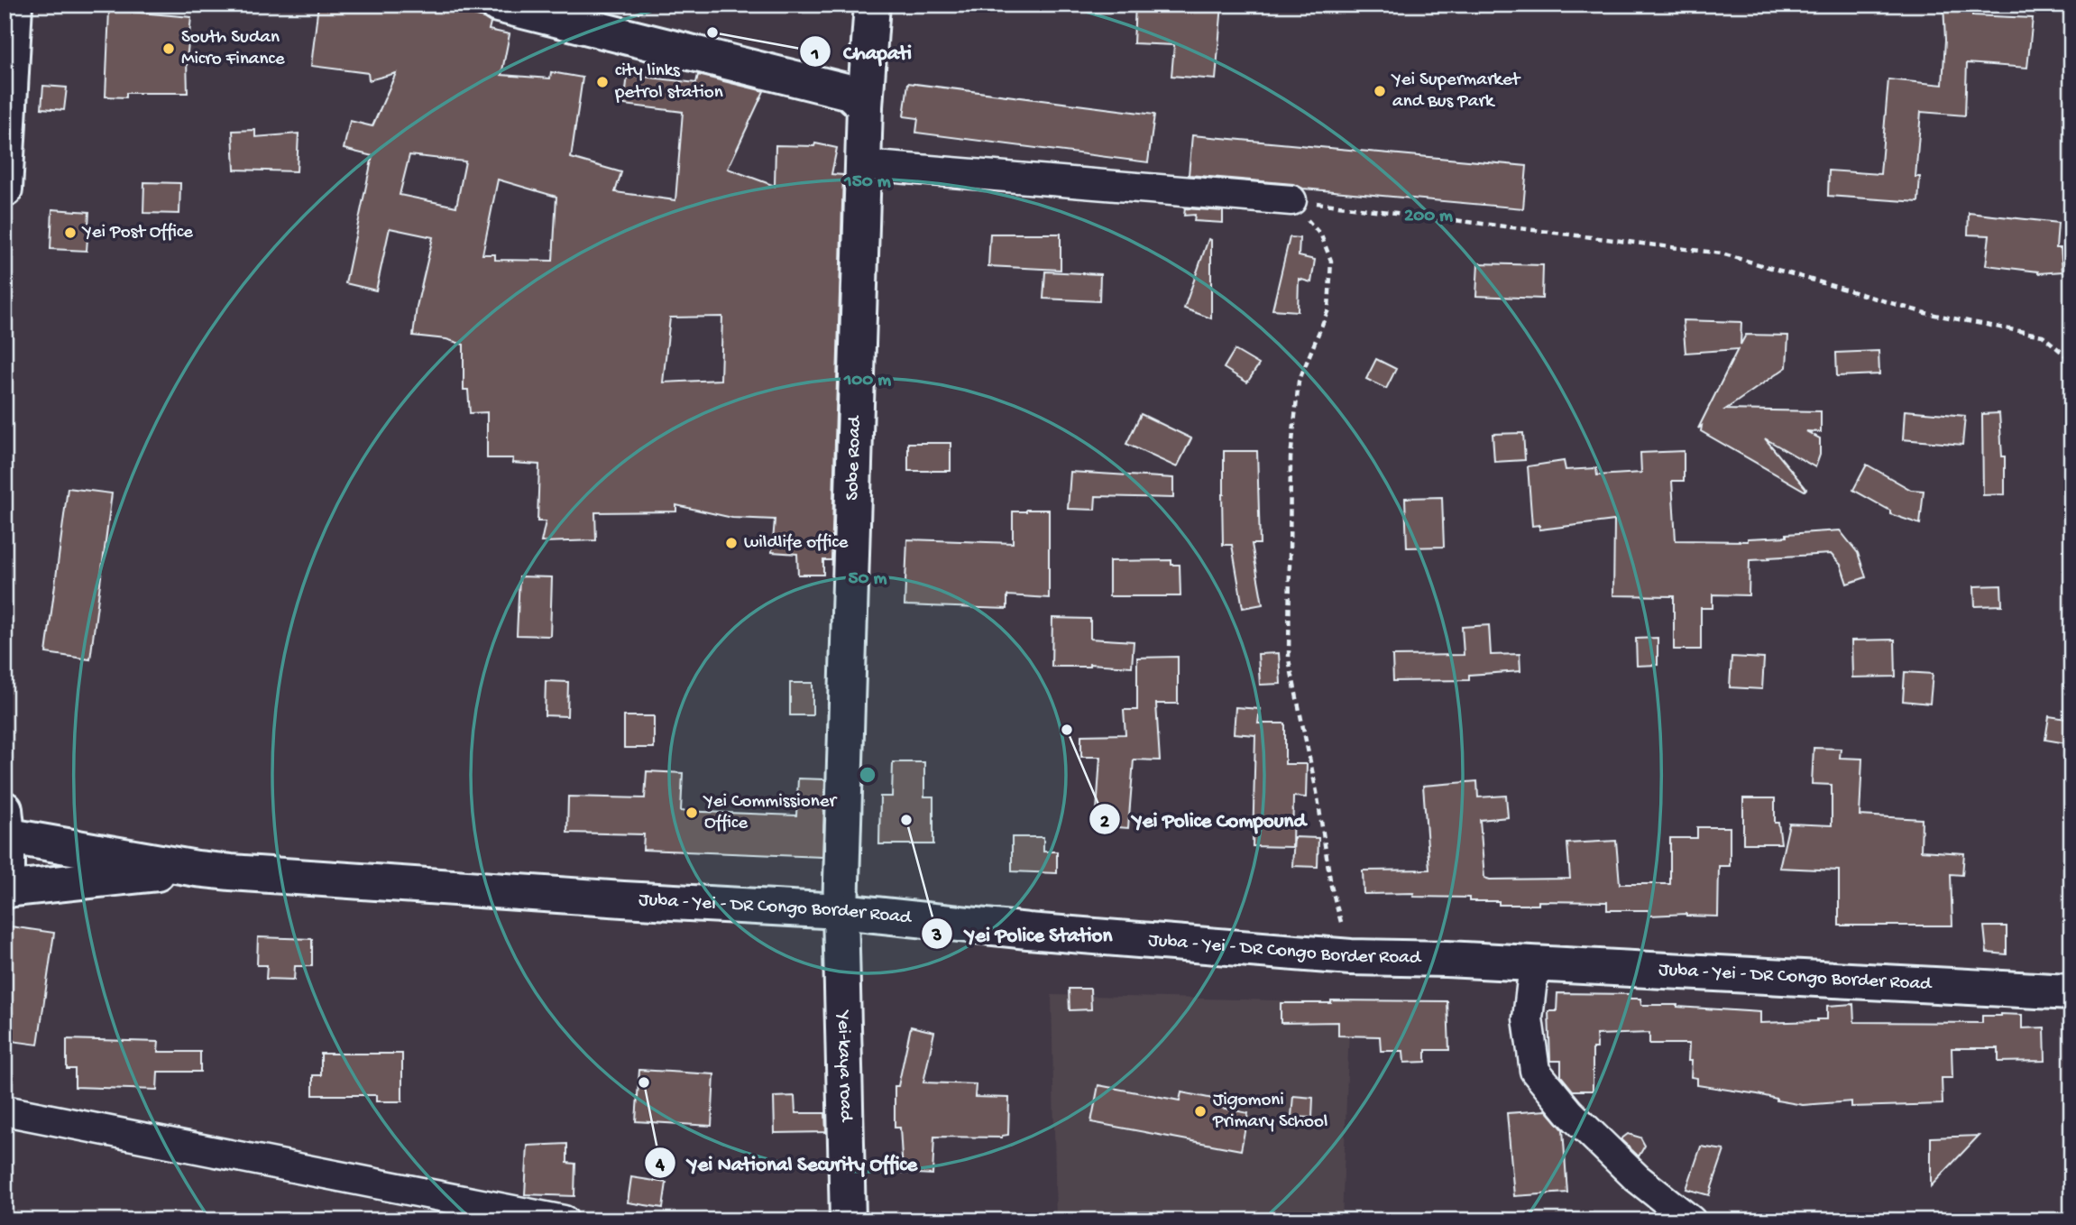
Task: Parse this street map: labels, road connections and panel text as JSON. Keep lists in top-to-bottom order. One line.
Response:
{"streets":{"main road":["Sobe Road","Juba - Yei - DR Congo Border Road","Yei-kaya road"]},"crossings":[["Sobe Road","Juba - Yei - DR Congo Border Road"],["Sobe Road","Yei-kaya road"],["Juba - Yei - DR Congo Border Road","Yei-kaya road"]],"places":["Chapati","South Sudan Micro Finance","city links petrol station","Yei Supermarket and Bus Park","Yei Post Office","wildlife office","Yei Police Compound","Yei Commissioner Office","Yei Police Station","Yei National Security Office","Jigomoni Primary School"],"rings":["150 m","200 m","100 m","50 m"]}
